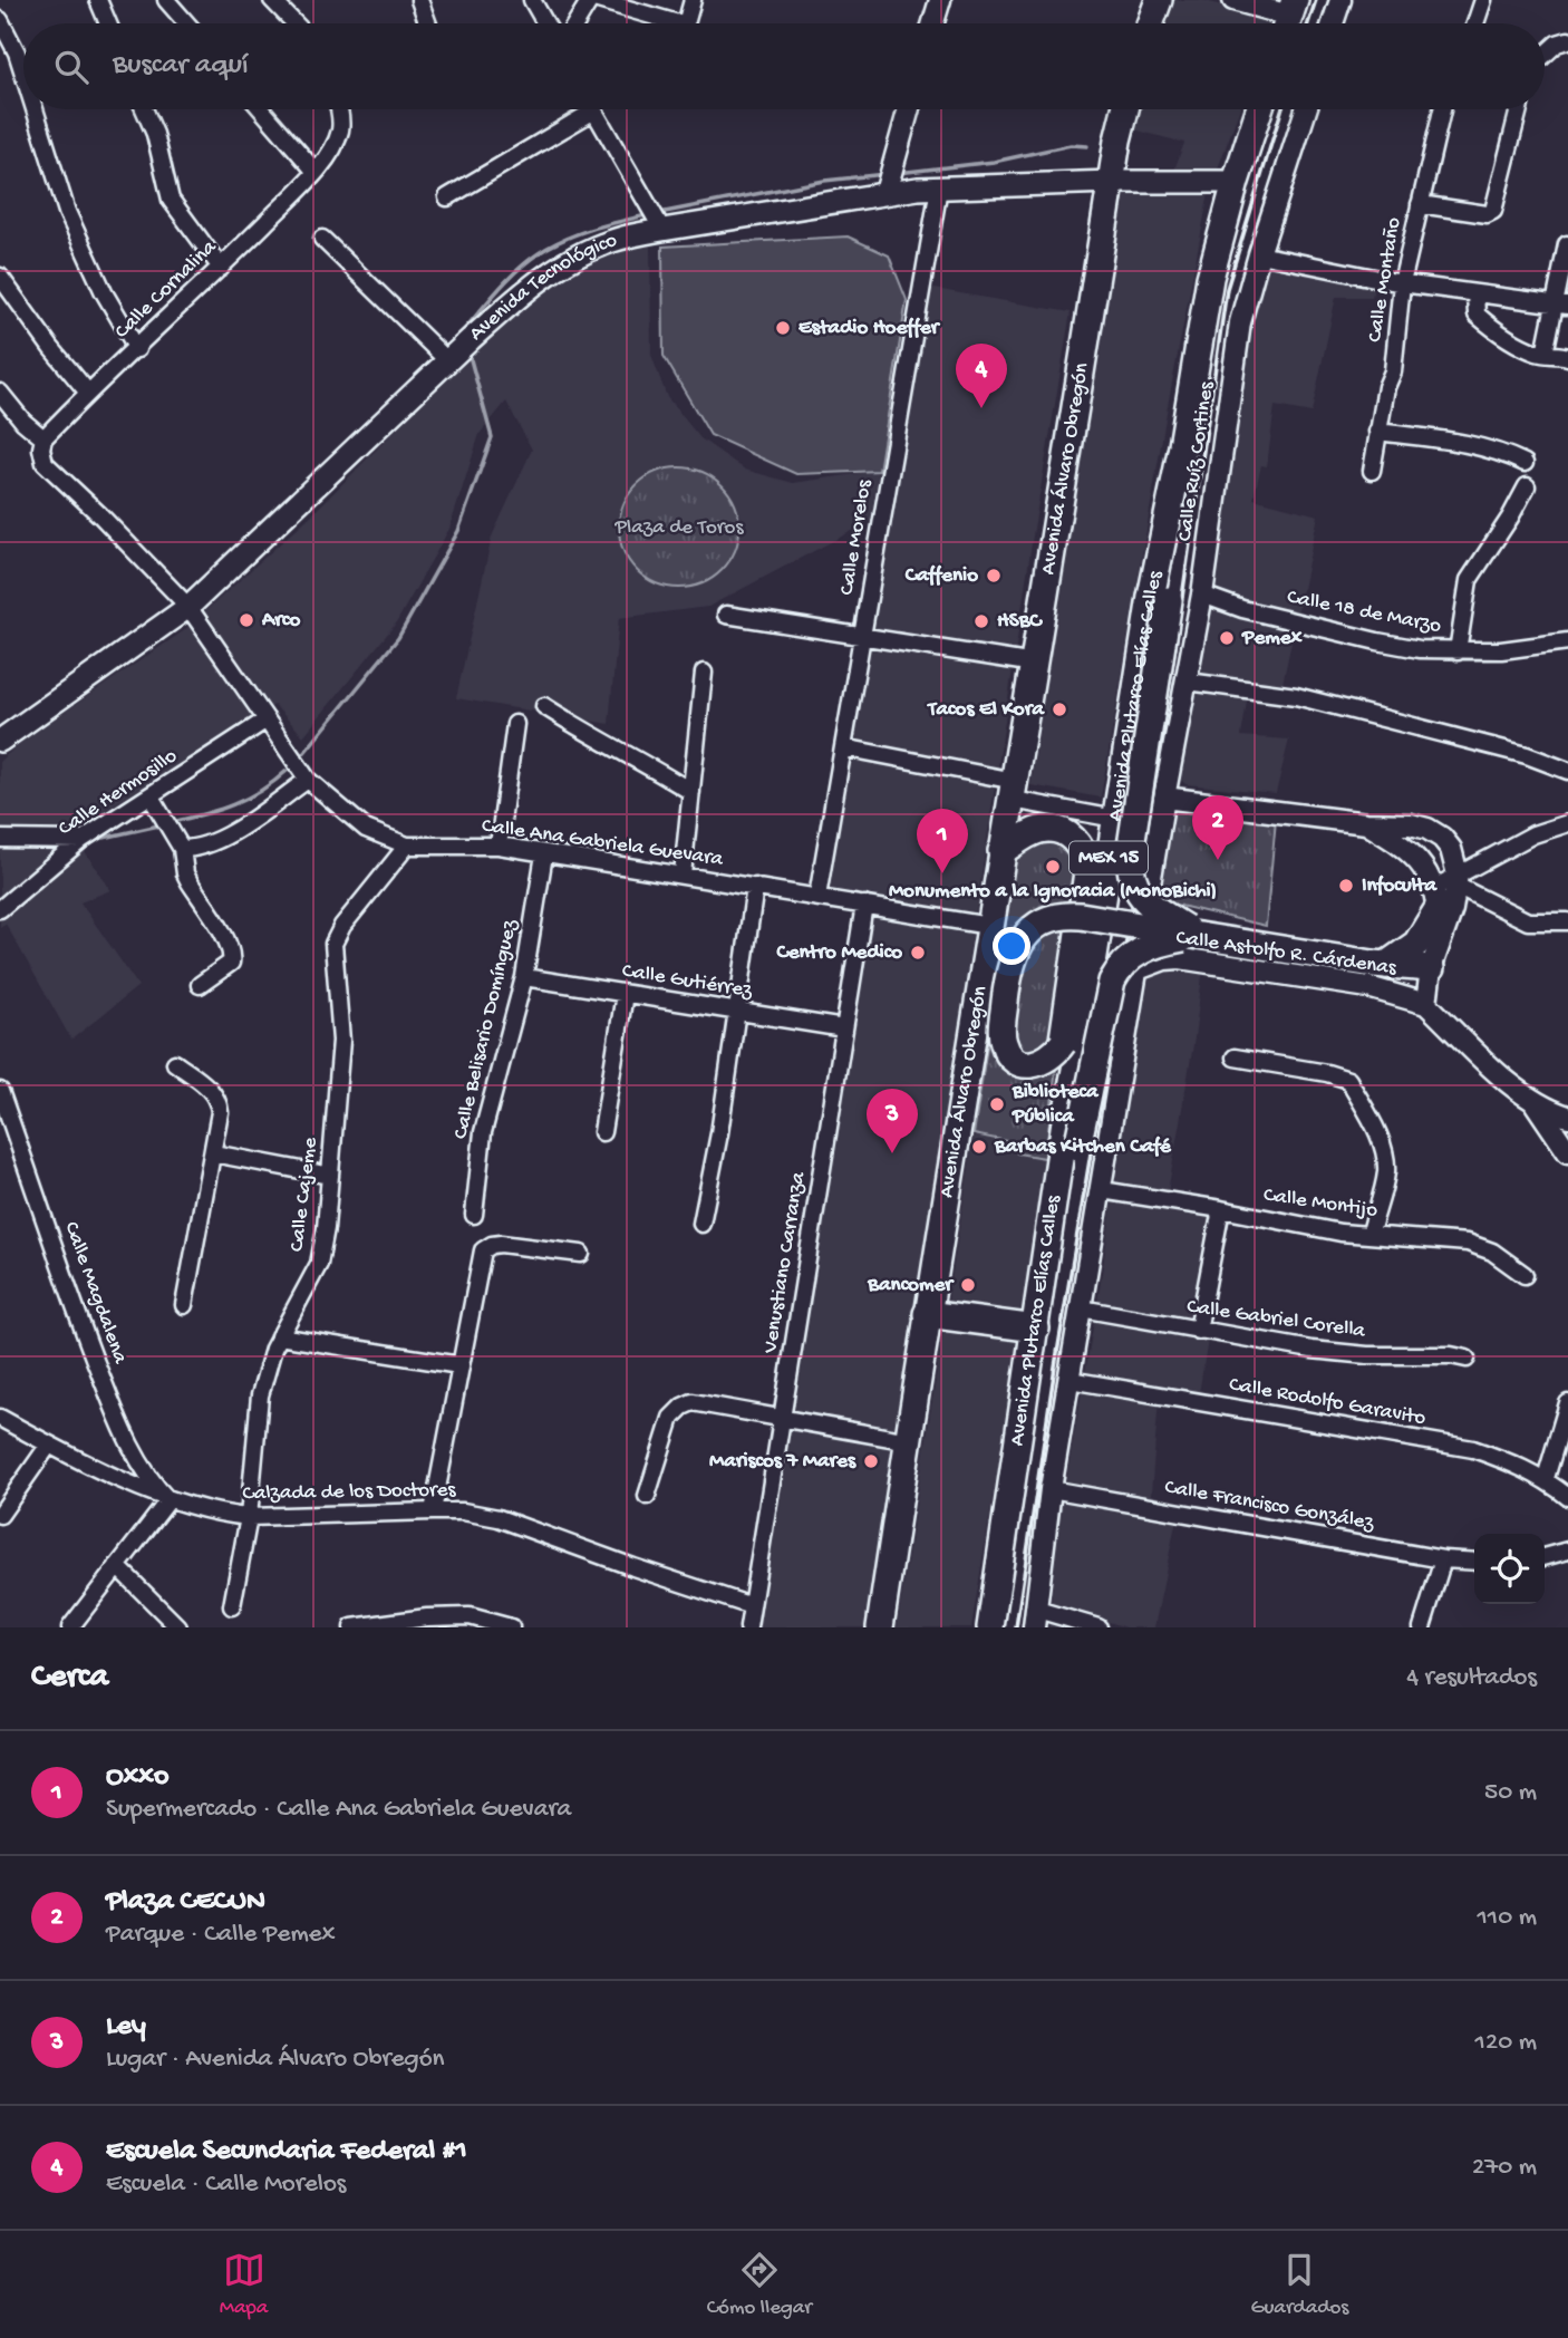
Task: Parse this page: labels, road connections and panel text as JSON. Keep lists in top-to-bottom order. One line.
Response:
{"streets":{"highway":["Avenida Álvaro Obregón","Avenida Plutarco Elías Calles","MEX 15"],"main road":["Avenida Tecnológico"],"street":["Calle Montaño","Calle Cornalina","Calle Ruíz Cortines","Calle Morelos","Calle 18 de Marzo","Calle Hermosillo","Calle Ana Gabriela Guevara","Calle Astolfo R. Cárdenas","Calle Gutiérrez","Calle Belisario Domínguez","Calle Cajeme","Calle Montijo","Venustiano Carranza","Calle Magdalena","Calle Gabriel Corella","Calle Rodolfo Garavito","Calzada de los Doctores","Calle Francisco González"]},"crossings":[["Calle Cornalina","Calle Ana Gabriela Guevara"],["Avenida Tecnológico","Avenida Álvaro Obregón"],["Avenida Tecnológico","Calle Morelos"],["Avenida Tecnológico","Avenida Plutarco Elías Calles"],["Avenida Tecnológico","Calle Ana Gabriela Guevara"],["Calle Ruíz Cortines","Calle 18 de Marzo"],["Calle Ruíz Cortines","Calle Astolfo R. Cárdenas"],["Calle Ruíz Cortines","Calle Montijo"],["Calle Ruíz Cortines","Calle Gabriel Corella"],["Calle Ruíz Cortines","Calle Rodolfo Garavito"],["Calle Ruíz Cortines","Calle Francisco González"],["Avenida Álvaro Obregón","Calle Ana Gabriela Guevara"],["Calle Morelos","Calle Ana Gabriela Guevara"],["Calle Hermosillo","Calle Ana Gabriela Guevara"],["Calle Ana Gabriela Guevara","Calle Belisario Domínguez"],["Calle Ana Gabriela Guevara","Calle Cajeme"],["Calle Ana Gabriela Guevara","Venustiano Carranza"],["Calle Gutiérrez","Calle Belisario Domínguez"],["Calle Gutiérrez","Venustiano Carranza"],["Calle Cajeme","Calzada de los Doctores"],["Venustiano Carranza","Calzada de los Doctores"],["Calle Magdalena","Calzada de los Doctores"]],"parks":["Plaza de Toros"],"places":["Estadio Hoeffer","Caffenio","Arco","HSBC","Pemex","Tacos El Kora","Monumento a la Ignoracia (MonoBichi)","Infoculta","Centro Medico","Biblioteca Pública","Barbas Kitchen Café","Bancomer","Mariscos 7 Mares"],"page":{"search":"Buscar aquí","pins":["4","2","1","3"],"heading":["Cerca","4 resultados"],"list":[{"mark":"1","name":"Oxxo","note":"Supermercado · Calle Ana Gabriela Guevara","value":"50 m"},{"mark":"2","name":"Plaza CECUN","note":"Parque · Calle Pemex","value":"110 m"},{"mark":"3","name":"Ley","note":"Lugar · Avenida Álvaro Obregón","value":"120 m"},{"mark":"4","name":"Escuela Secundaria Federal #1","note":"Escuela · Calle Morelos","value":"270 m"}],"nav":["Mapa","Cómo llegar","Guardados"]}}
